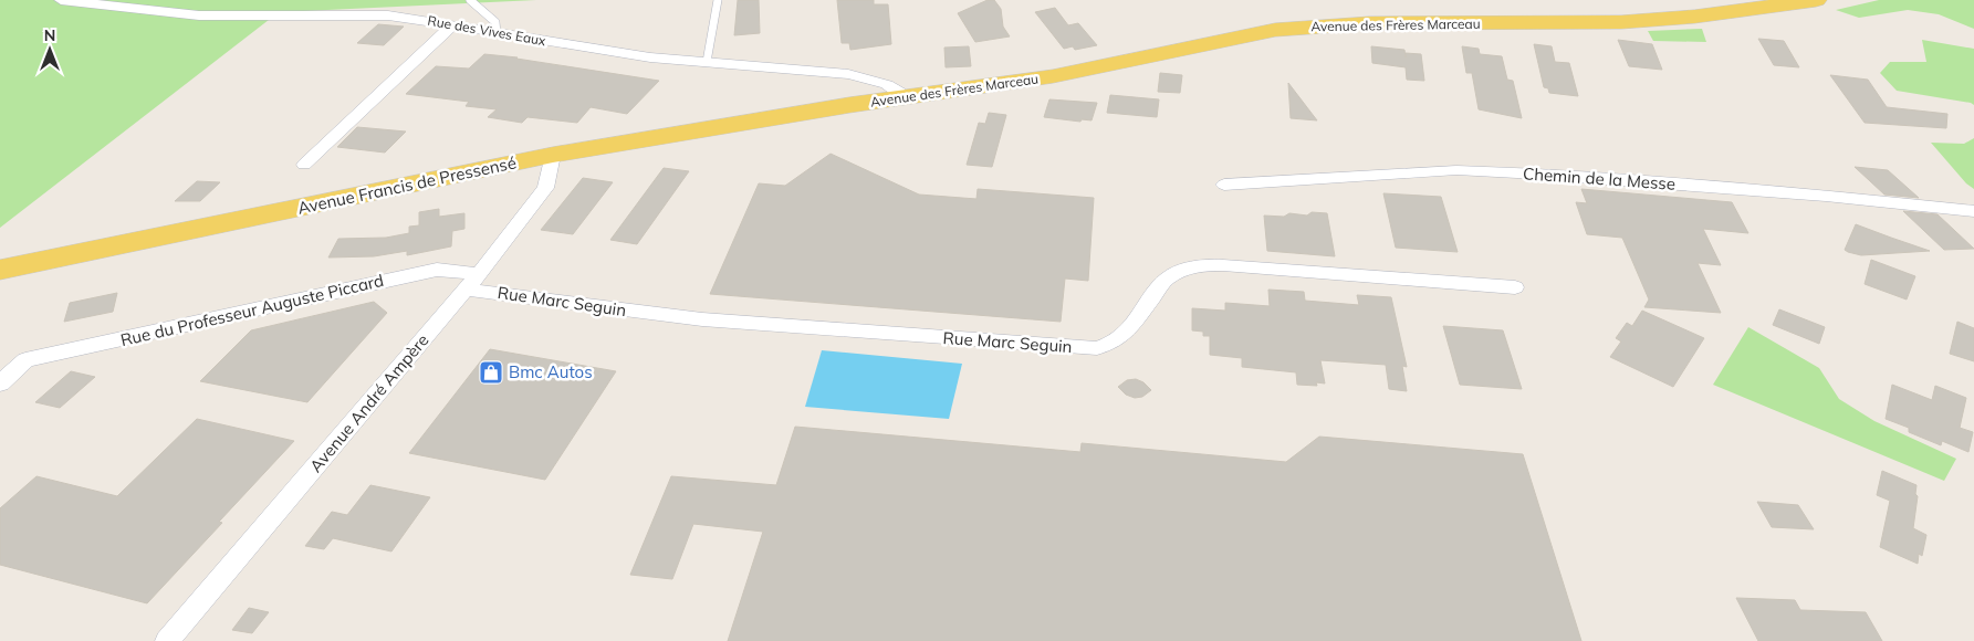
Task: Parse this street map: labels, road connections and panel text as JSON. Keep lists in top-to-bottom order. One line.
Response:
{"streets":{"main road":["Avenue des Frères Marceau","Avenue Francis de Pressensé"],"street":["Rue des Vives Eaux","Chemin de la Messe","Rue Marc Seguin","Rue du Professeur Auguste Piccard","Avenue André Ampère"]},"crossings":[["Avenue des Frères Marceau","Rue des Vives Eaux"],["Avenue des Frères Marceau","Avenue Francis de Pressensé"],["Avenue Francis de Pressensé","Avenue André Ampère"],["Rue Marc Seguin","Rue du Professeur Auguste Piccard"],["Rue Marc Seguin","Avenue André Ampère"],["Rue du Professeur Auguste Piccard","Avenue André Ampère"]],"places":{"shop":["Bmc Autos"]},"north":"top"}
